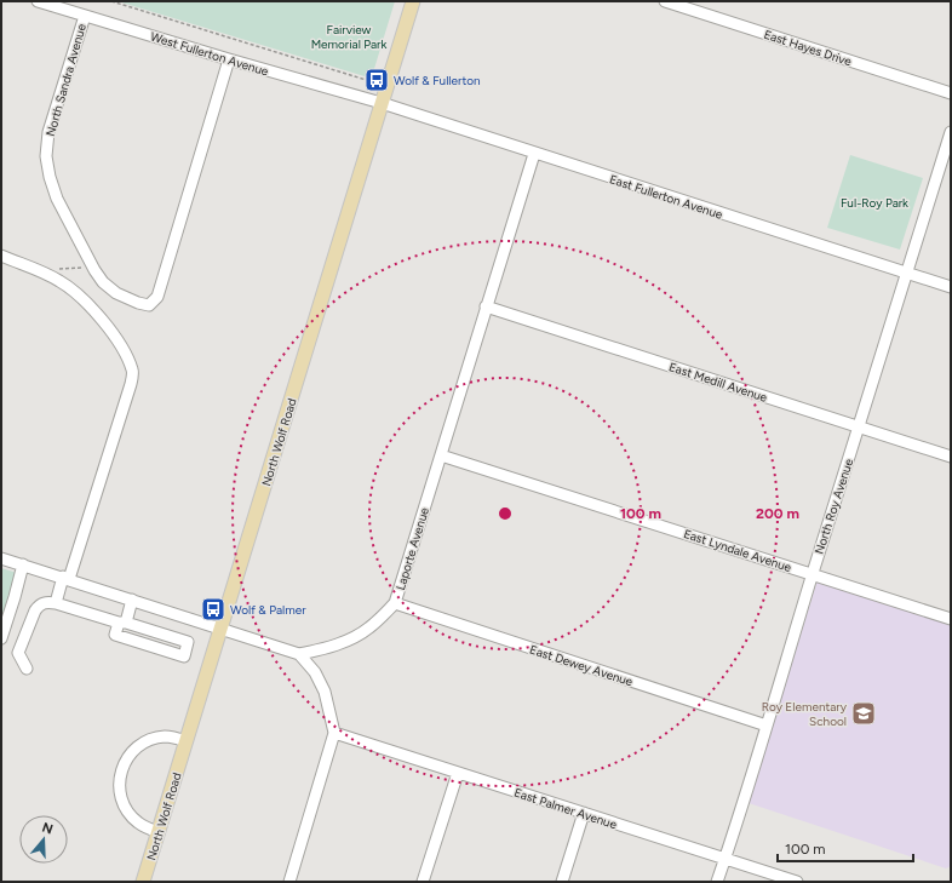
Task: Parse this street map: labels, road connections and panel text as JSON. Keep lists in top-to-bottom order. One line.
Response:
{"streets":{"main road":["North Wolf Road"],"street":["East Hayes Drive","West Fullerton Avenue","North Sandra Avenue","East Fullerton Avenue","East Medill Avenue","North Roy Avenue","Laporte Avenue","East Lyndale Avenue","East Dewey Avenue","East Palmer Avenue"]},"crossings":[["West Fullerton Avenue","North Sandra Avenue"],["West Fullerton Avenue","East Fullerton Avenue"],["West Fullerton Avenue","North Wolf Road"],["East Fullerton Avenue","North Wolf Road"],["East Fullerton Avenue","North Roy Avenue"],["East Fullerton Avenue","Laporte Avenue"],["East Medill Avenue","North Roy Avenue"],["East Medill Avenue","Laporte Avenue"],["North Roy Avenue","East Lyndale Avenue"],["North Roy Avenue","East Dewey Avenue"],["North Roy Avenue","East Palmer Avenue"],["Laporte Avenue","East Lyndale Avenue"],["Laporte Avenue","East Dewey Avenue"]],"parks":["Fairview Memorial Park","Ful-Roy Park"],"places":{"bus stop":["Wolf & Fullerton","Wolf & Palmer"],"school or university":["Roy Elementary School"]},"scale_bar":"100 m","north":"top","rings":["100 m","200 m"]}
